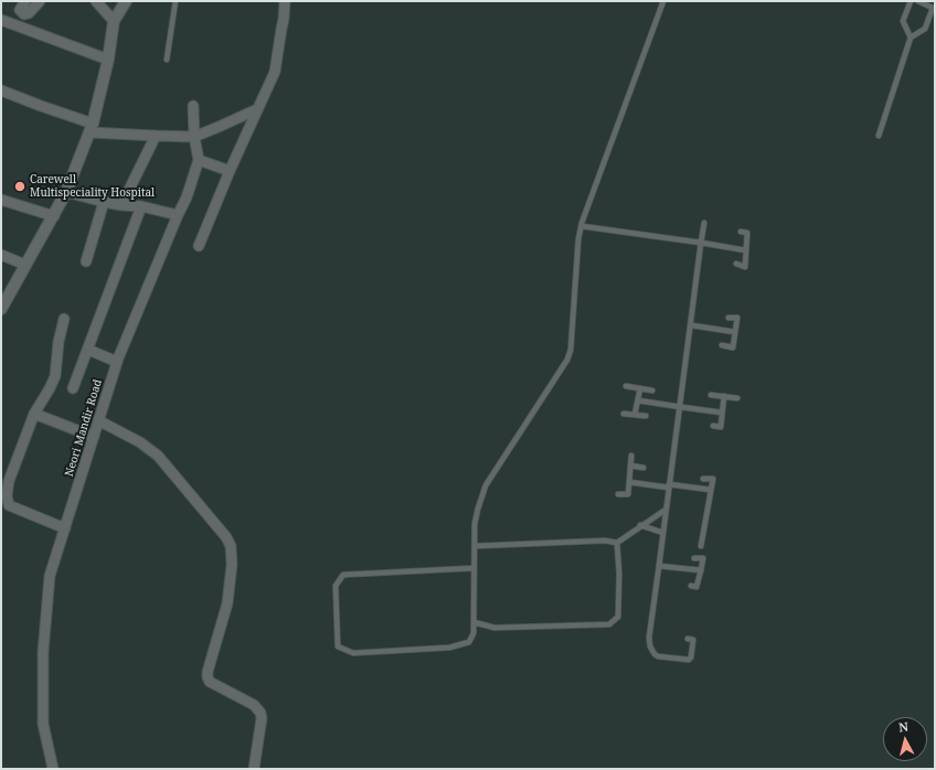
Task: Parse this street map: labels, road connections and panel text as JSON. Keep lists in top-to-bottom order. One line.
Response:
{"streets":{"street":["Neori Mandir Road"]},"places":["Carewell Multispeciality Hospital"],"north":"top"}
